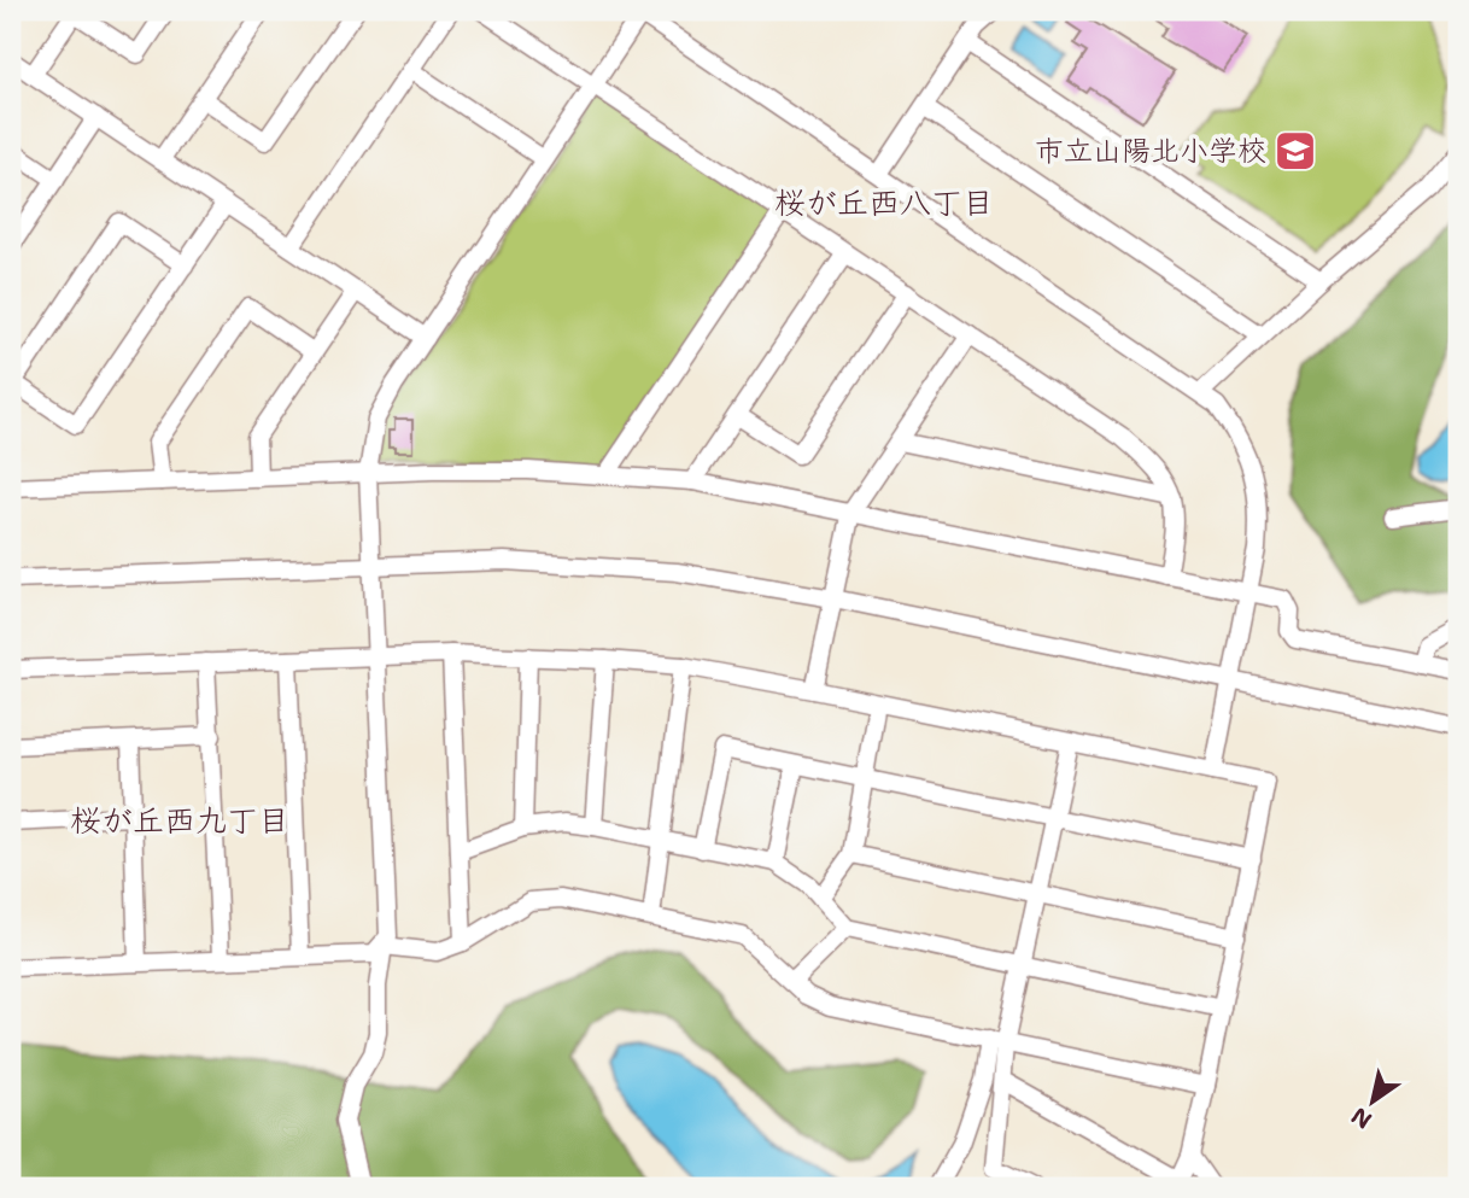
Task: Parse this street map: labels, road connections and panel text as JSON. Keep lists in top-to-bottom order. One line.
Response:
{"districts":["桜が丘西八丁目","桜が丘西九丁目"],"places":{"school or university":["市立山陽北小学校"]},"north":"bottom left"}
